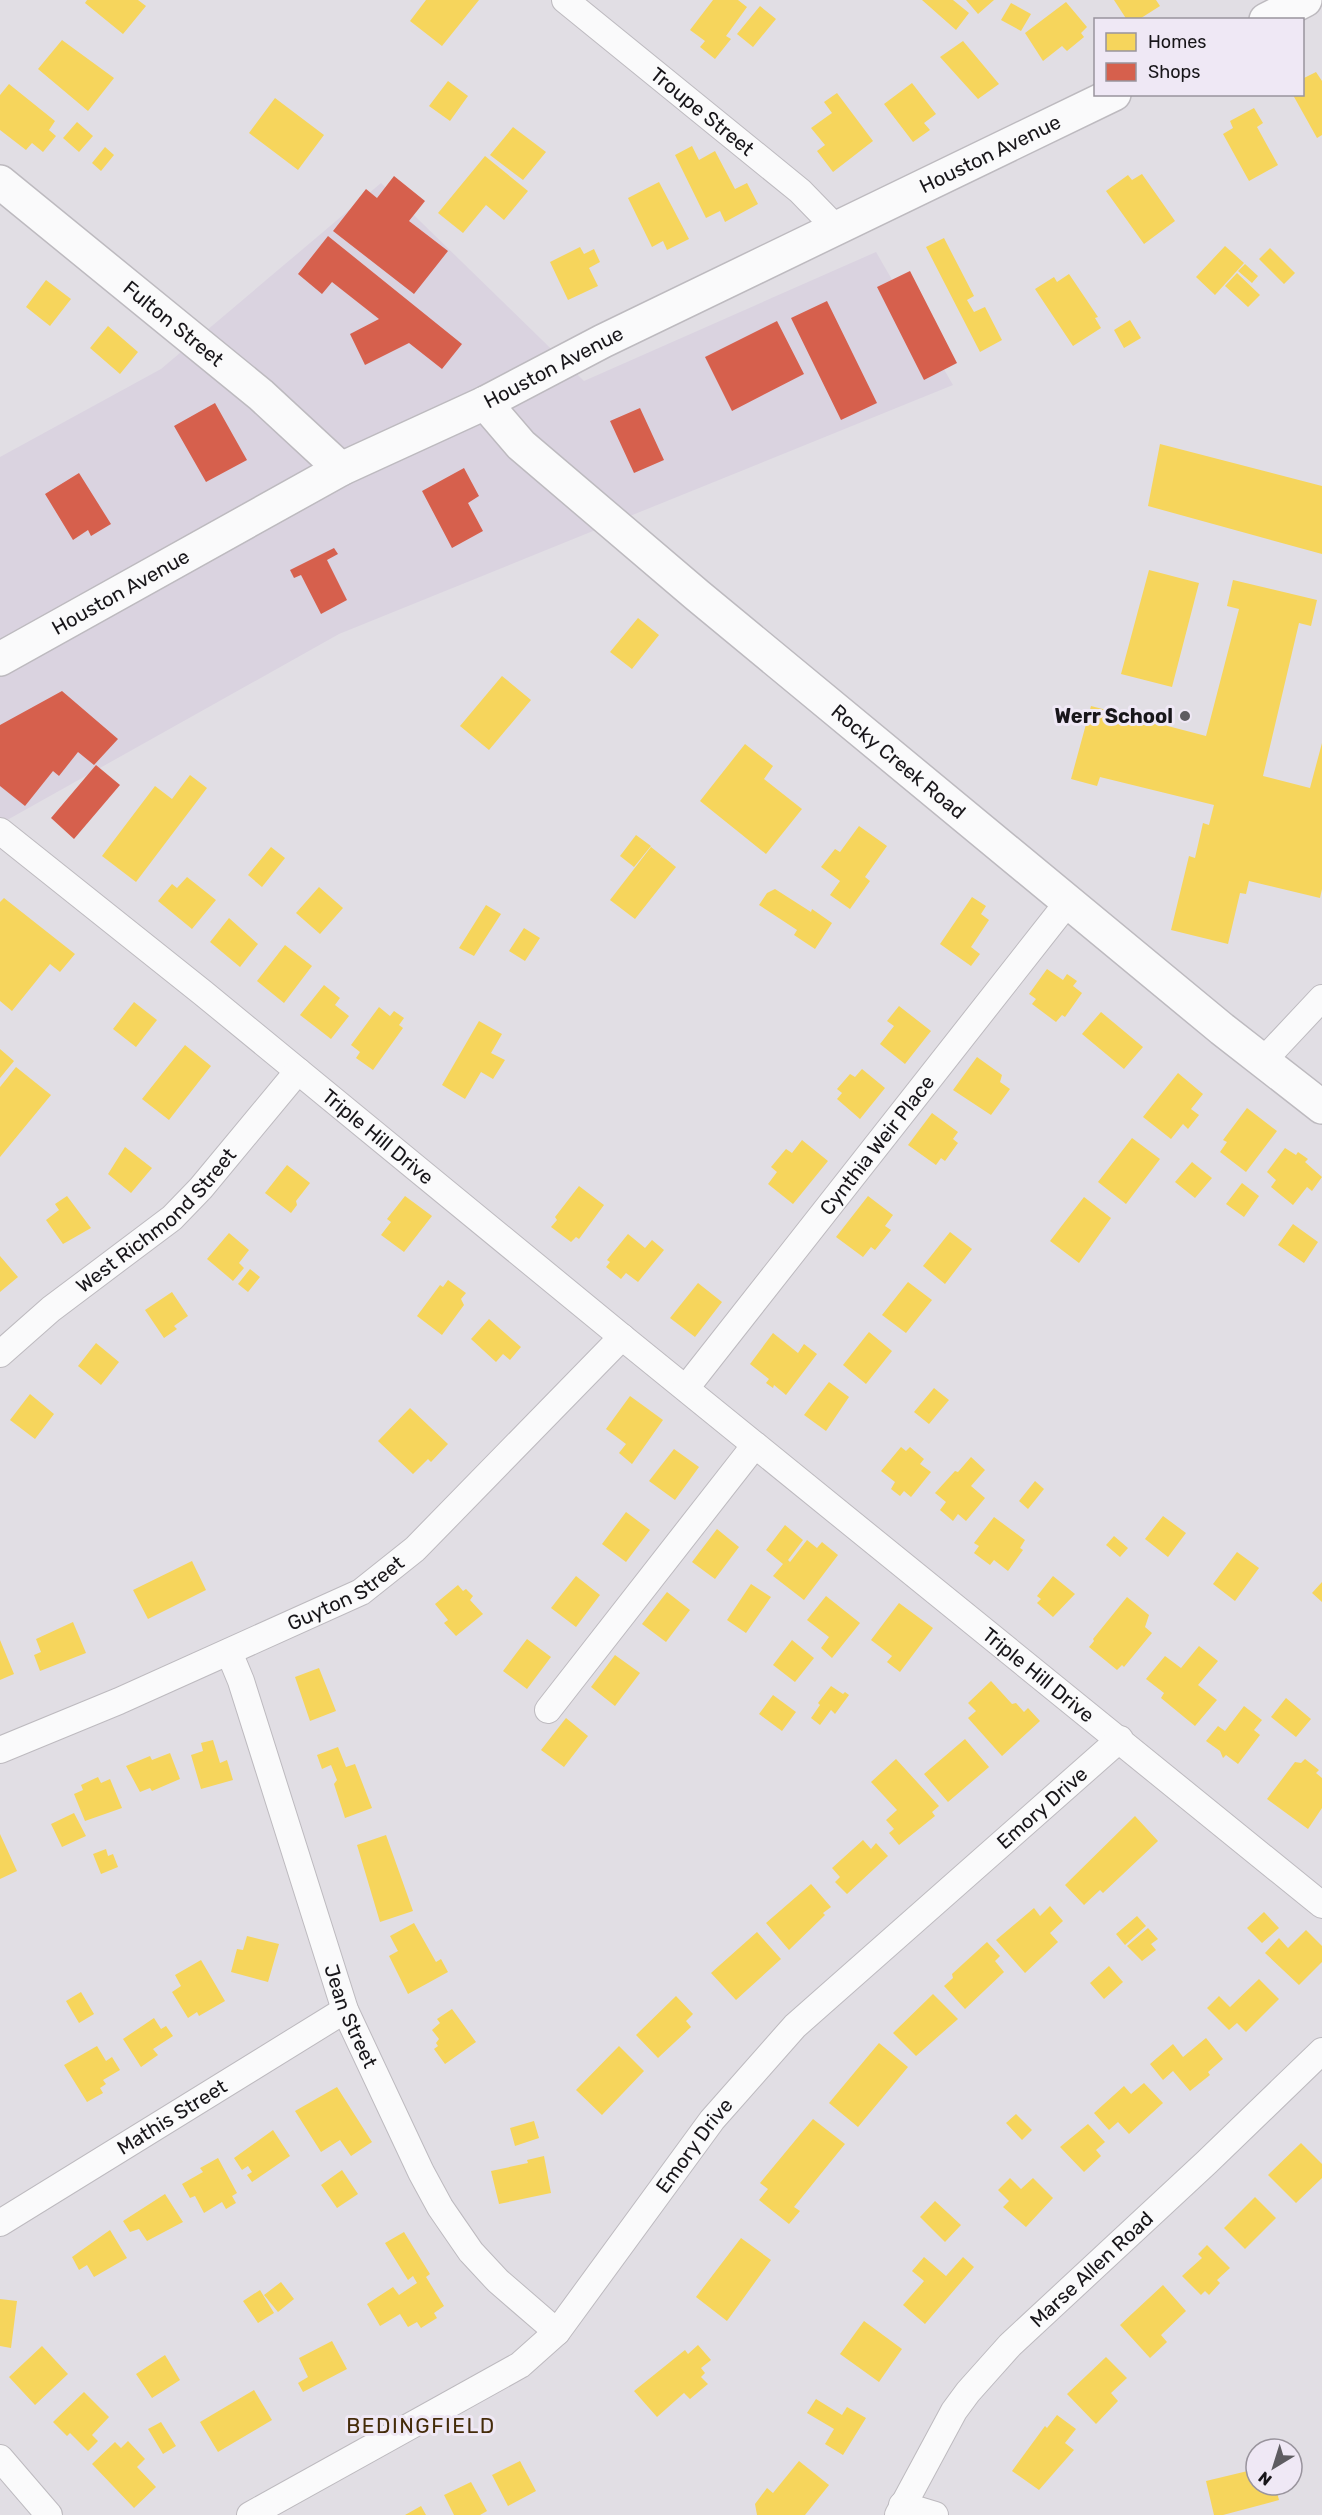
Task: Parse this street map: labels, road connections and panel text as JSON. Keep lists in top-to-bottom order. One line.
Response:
{"streets":{"street":["Troupe Street","Houston Avenue","Fulton Street","Rocky Creek Road","Triple Hill Drive","Cynthia Weir Place","West Richmond Street","Guyton Street","Emory Drive","Jean Street","Mathis Street","Marse Allen Road"]},"crossings":[["Troupe Street","Houston Avenue"],["Houston Avenue","Fulton Street"],["Houston Avenue","Rocky Creek Road"],["Rocky Creek Road","Cynthia Weir Place"],["Triple Hill Drive","Cynthia Weir Place"],["Triple Hill Drive","West Richmond Street"],["Triple Hill Drive","Guyton Street"],["Triple Hill Drive","Emory Drive"],["Guyton Street","Jean Street"],["Emory Drive","Jean Street"],["Jean Street","Mathis Street"]],"districts":["BEDINGFIELD"],"places":["Werr School"],"legend":["Homes","Shops"],"north":"bottom left"}
